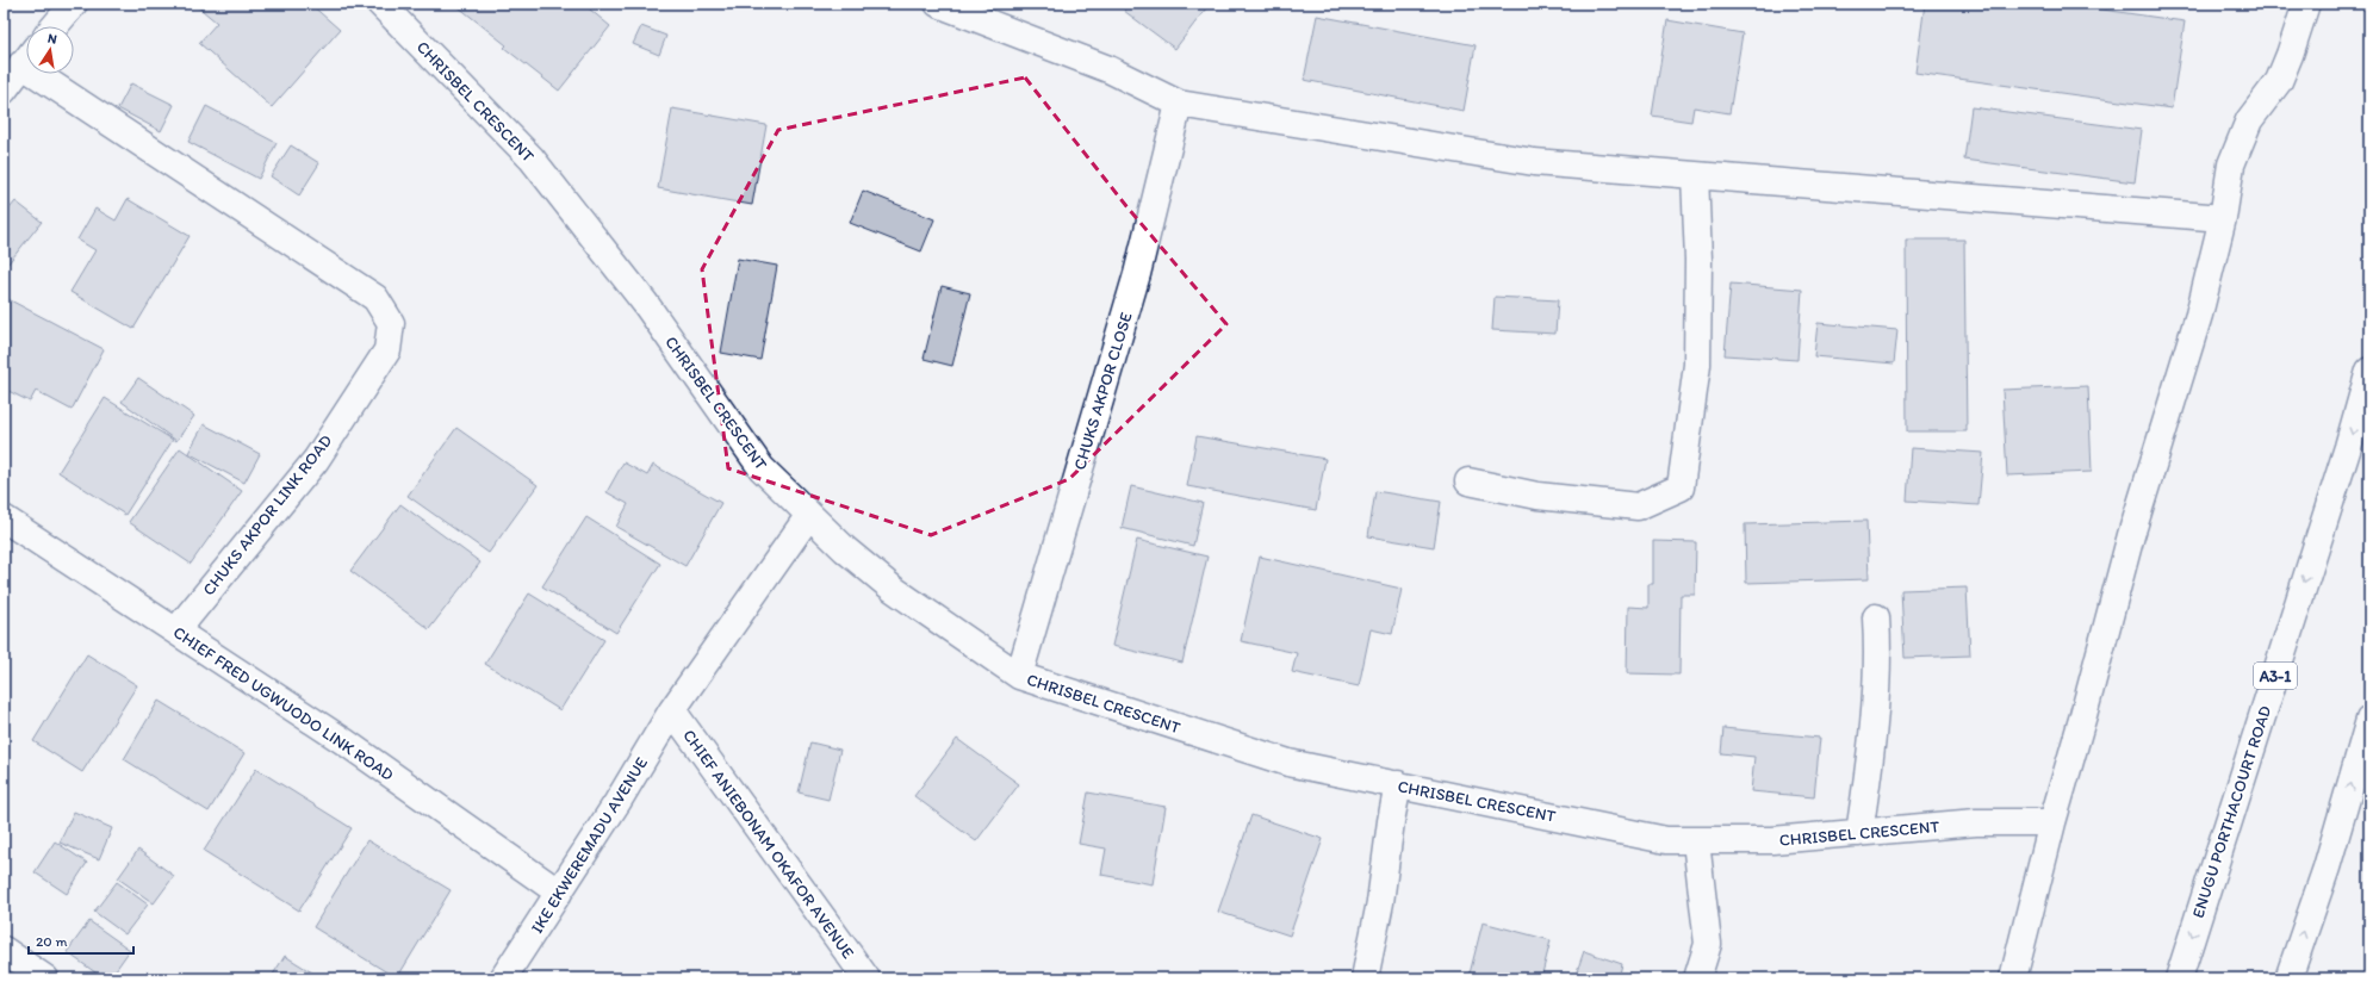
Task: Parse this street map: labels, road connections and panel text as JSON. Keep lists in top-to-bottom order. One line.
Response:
{"streets":{"main road":["CHRISBEL CRESCENT","CHUKS AKPOR CLOSE","CHUKS AKPOR LINK ROAD","A3-1","CHIEF FRED UGWUODO LINK ROAD","ENUGU PORTHACOURT ROAD","CHIEF ANIEBONAM OKAFOR AVENUE","IKE EKWEREMADU AVENUE"]},"crossings":[["CHRISBEL CRESCENT","CHUKS AKPOR CLOSE"],["CHRISBEL CRESCENT","IKE EKWEREMADU AVENUE"],["CHUKS AKPOR LINK ROAD","CHIEF FRED UGWUODO LINK ROAD"],["CHIEF FRED UGWUODO LINK ROAD","IKE EKWEREMADU AVENUE"],["CHIEF ANIEBONAM OKAFOR AVENUE","IKE EKWEREMADU AVENUE"]],"scale_bar":"20 m","north":"top"}
